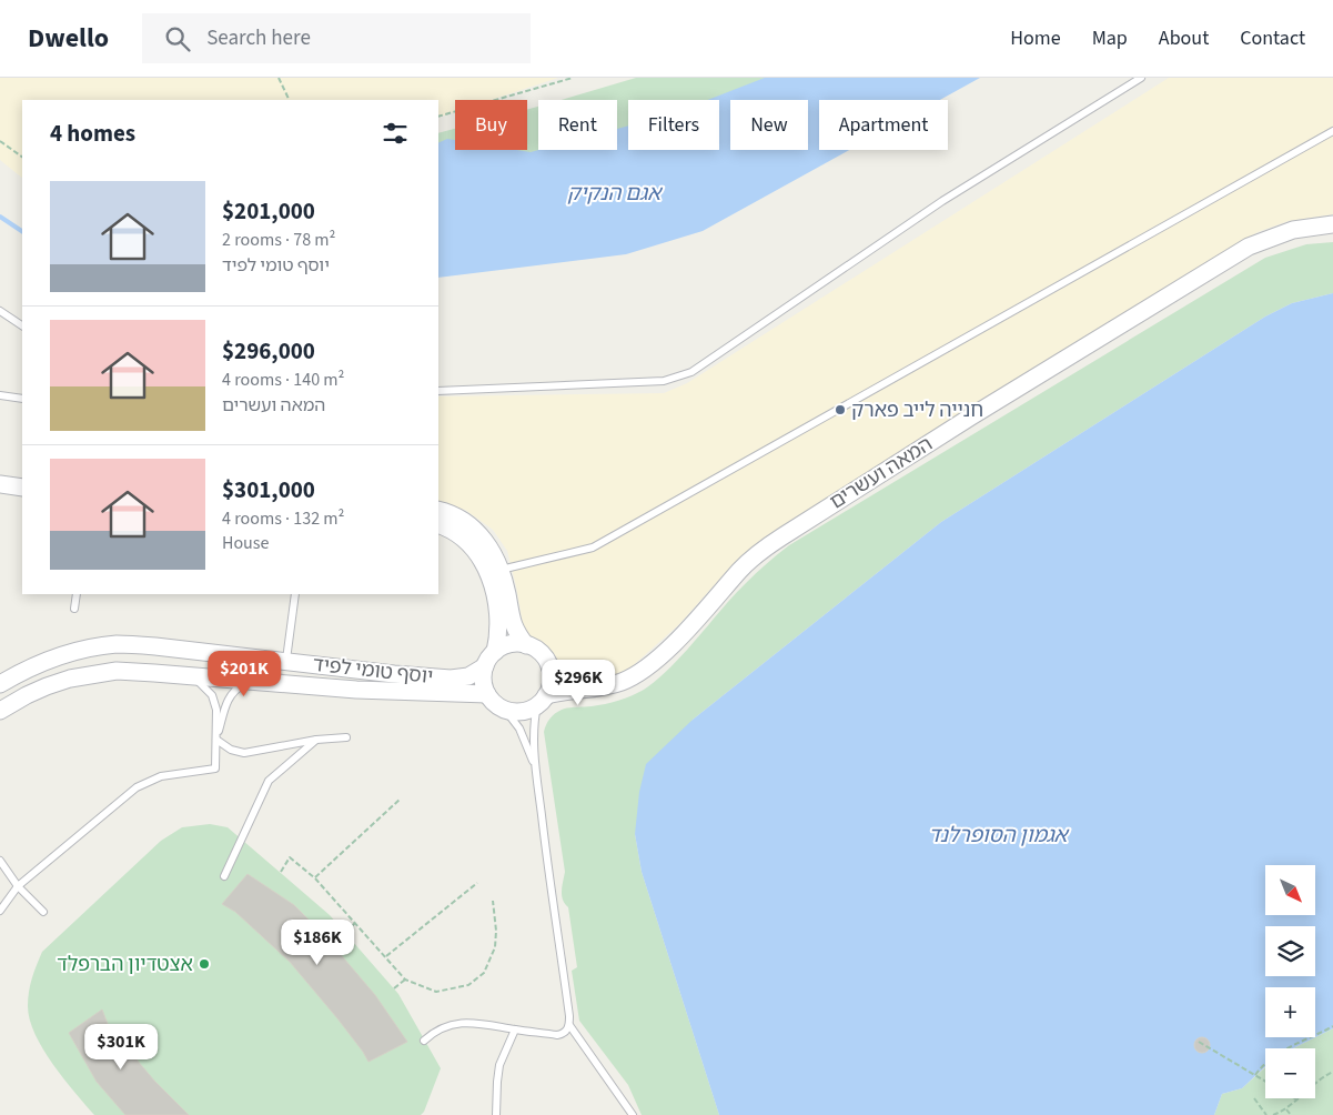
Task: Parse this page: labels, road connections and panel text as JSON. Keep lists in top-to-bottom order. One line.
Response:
{"streets":{"street":["המאה ועשרים","יוסף טומי לפיד"]},"crossings":[["המאה ועשרים","יוסף טומי לפיד"]],"water":["אגם הנקיק","אגמון הסופרלנד"],"places":["חנייה לייב פארק","אצטדיון הברפלד"],"north":"bottom right","page":{"header":"Dwello","search":"Search here","nav":["Home","Map","About","Contact"],"chip":["Buy","Rent","Filters","New","Apartment"],"heading":"4 homes","list":[{"name":"$201,000","note":"2 rooms · 78 m² · יוסף טומי לפיד"},{"name":"$296,000","note":"4 rooms · 140 m² · המאה ועשרים"},{"name":"$301,000","note":"4 rooms · 132 m² · House"}],"price":["$201K","$296K","$186K","$301K"],"map_buttons":["+","−"]}}
